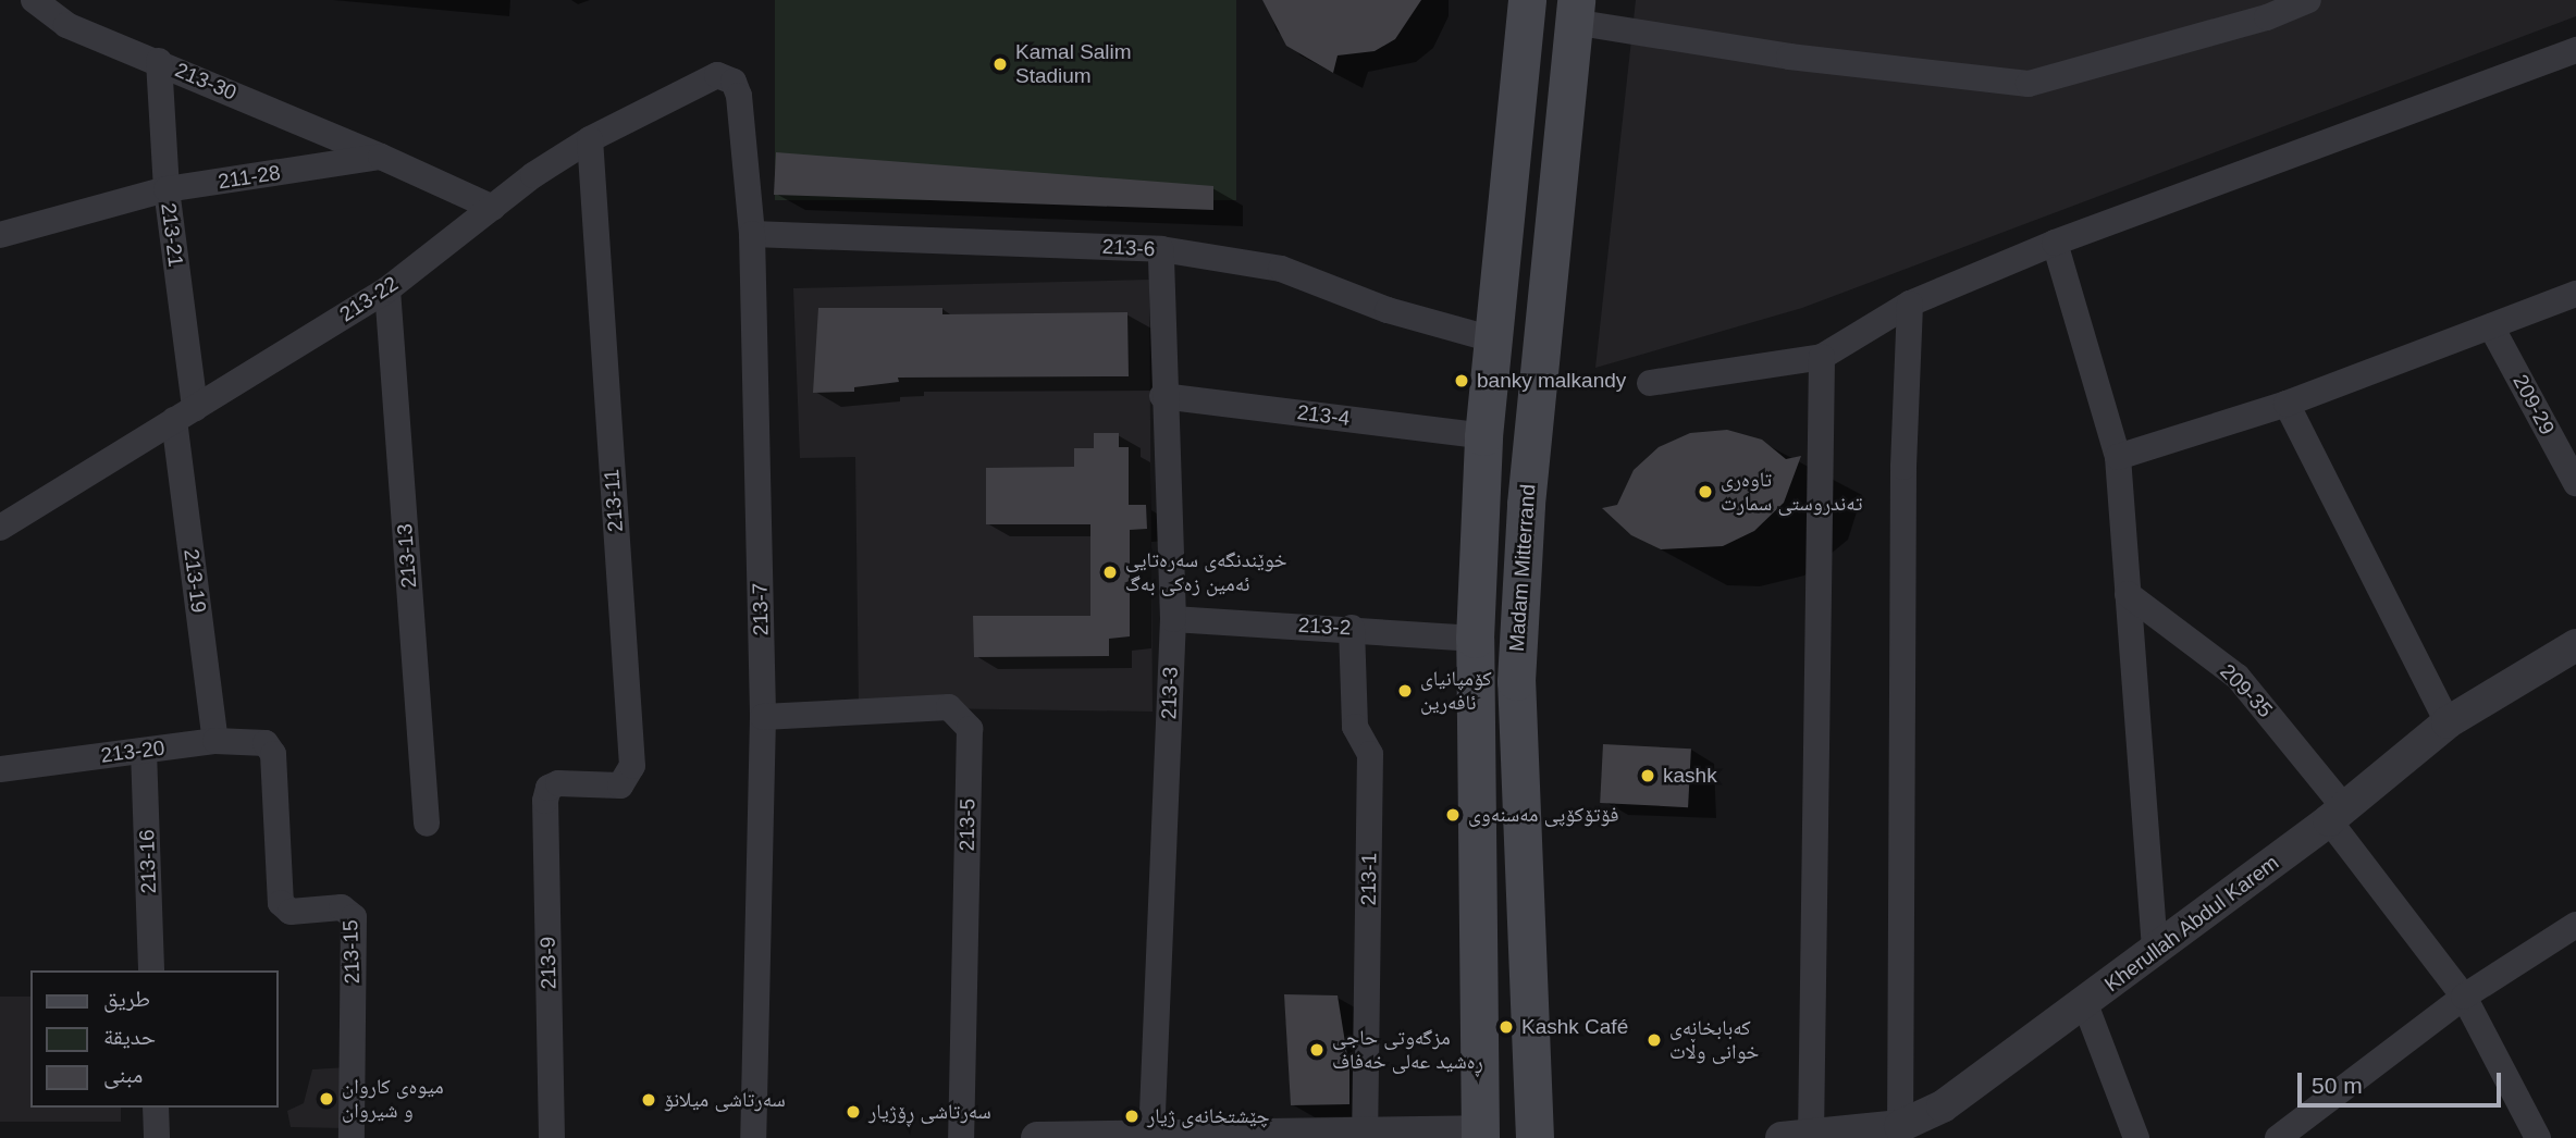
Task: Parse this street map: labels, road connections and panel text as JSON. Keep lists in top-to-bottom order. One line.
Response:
{"streets":{"main road":["Madam Mitterrand"],"street":["213-30","211-28","213-21","213-6","213-22","209-29","213-4","213-11","213-13","213-19","213-7","213-2","209-35","213-3","213-20","213-5","213-16","213-1","Kherullah Abdul Karem","213-15","213-9"]},"crossings":[["213-30","211-28"],["213-30","213-21"],["211-28","213-21"],["213-21","213-22"],["213-21","213-19"],["213-6","Madam Mitterrand"],["213-6","213-7"],["213-6","213-3"],["213-22","213-11"],["213-22","213-13"],["213-22","213-19"],["213-22","213-7"],["213-4","Madam Mitterrand"],["213-4","213-3"],["213-11","213-9"],["Madam Mitterrand","213-2"],["213-19","213-20"],["213-7","213-5"],["213-2","213-3"],["213-2","213-1"],["209-35","Kherullah Abdul Karem"],["213-20","213-16"],["213-20","213-15"]],"places":["Kamal Salim Stadium","banky malkandy","تاوەری تەندروستی سمارت","خوێندنگەی سەرەتایی ئەمین زەکی بەگ","کۆمپانیای ئافەرین","kashk","فۆتۆکۆپی مەسنەوی","Kashk Café","کەبابخانەی خوانی وڵات","مزگەوتی حاجی ڕەشید عەلی خەفاف","میوەی کاروان و شیروان","سەرتاشی میلانۆ","سەرتاشی ڕۆژیار","چێشتخانەی ژیار"],"legend":["طريق","حديقة","مبنى"],"scale_bar":"50 m"}
